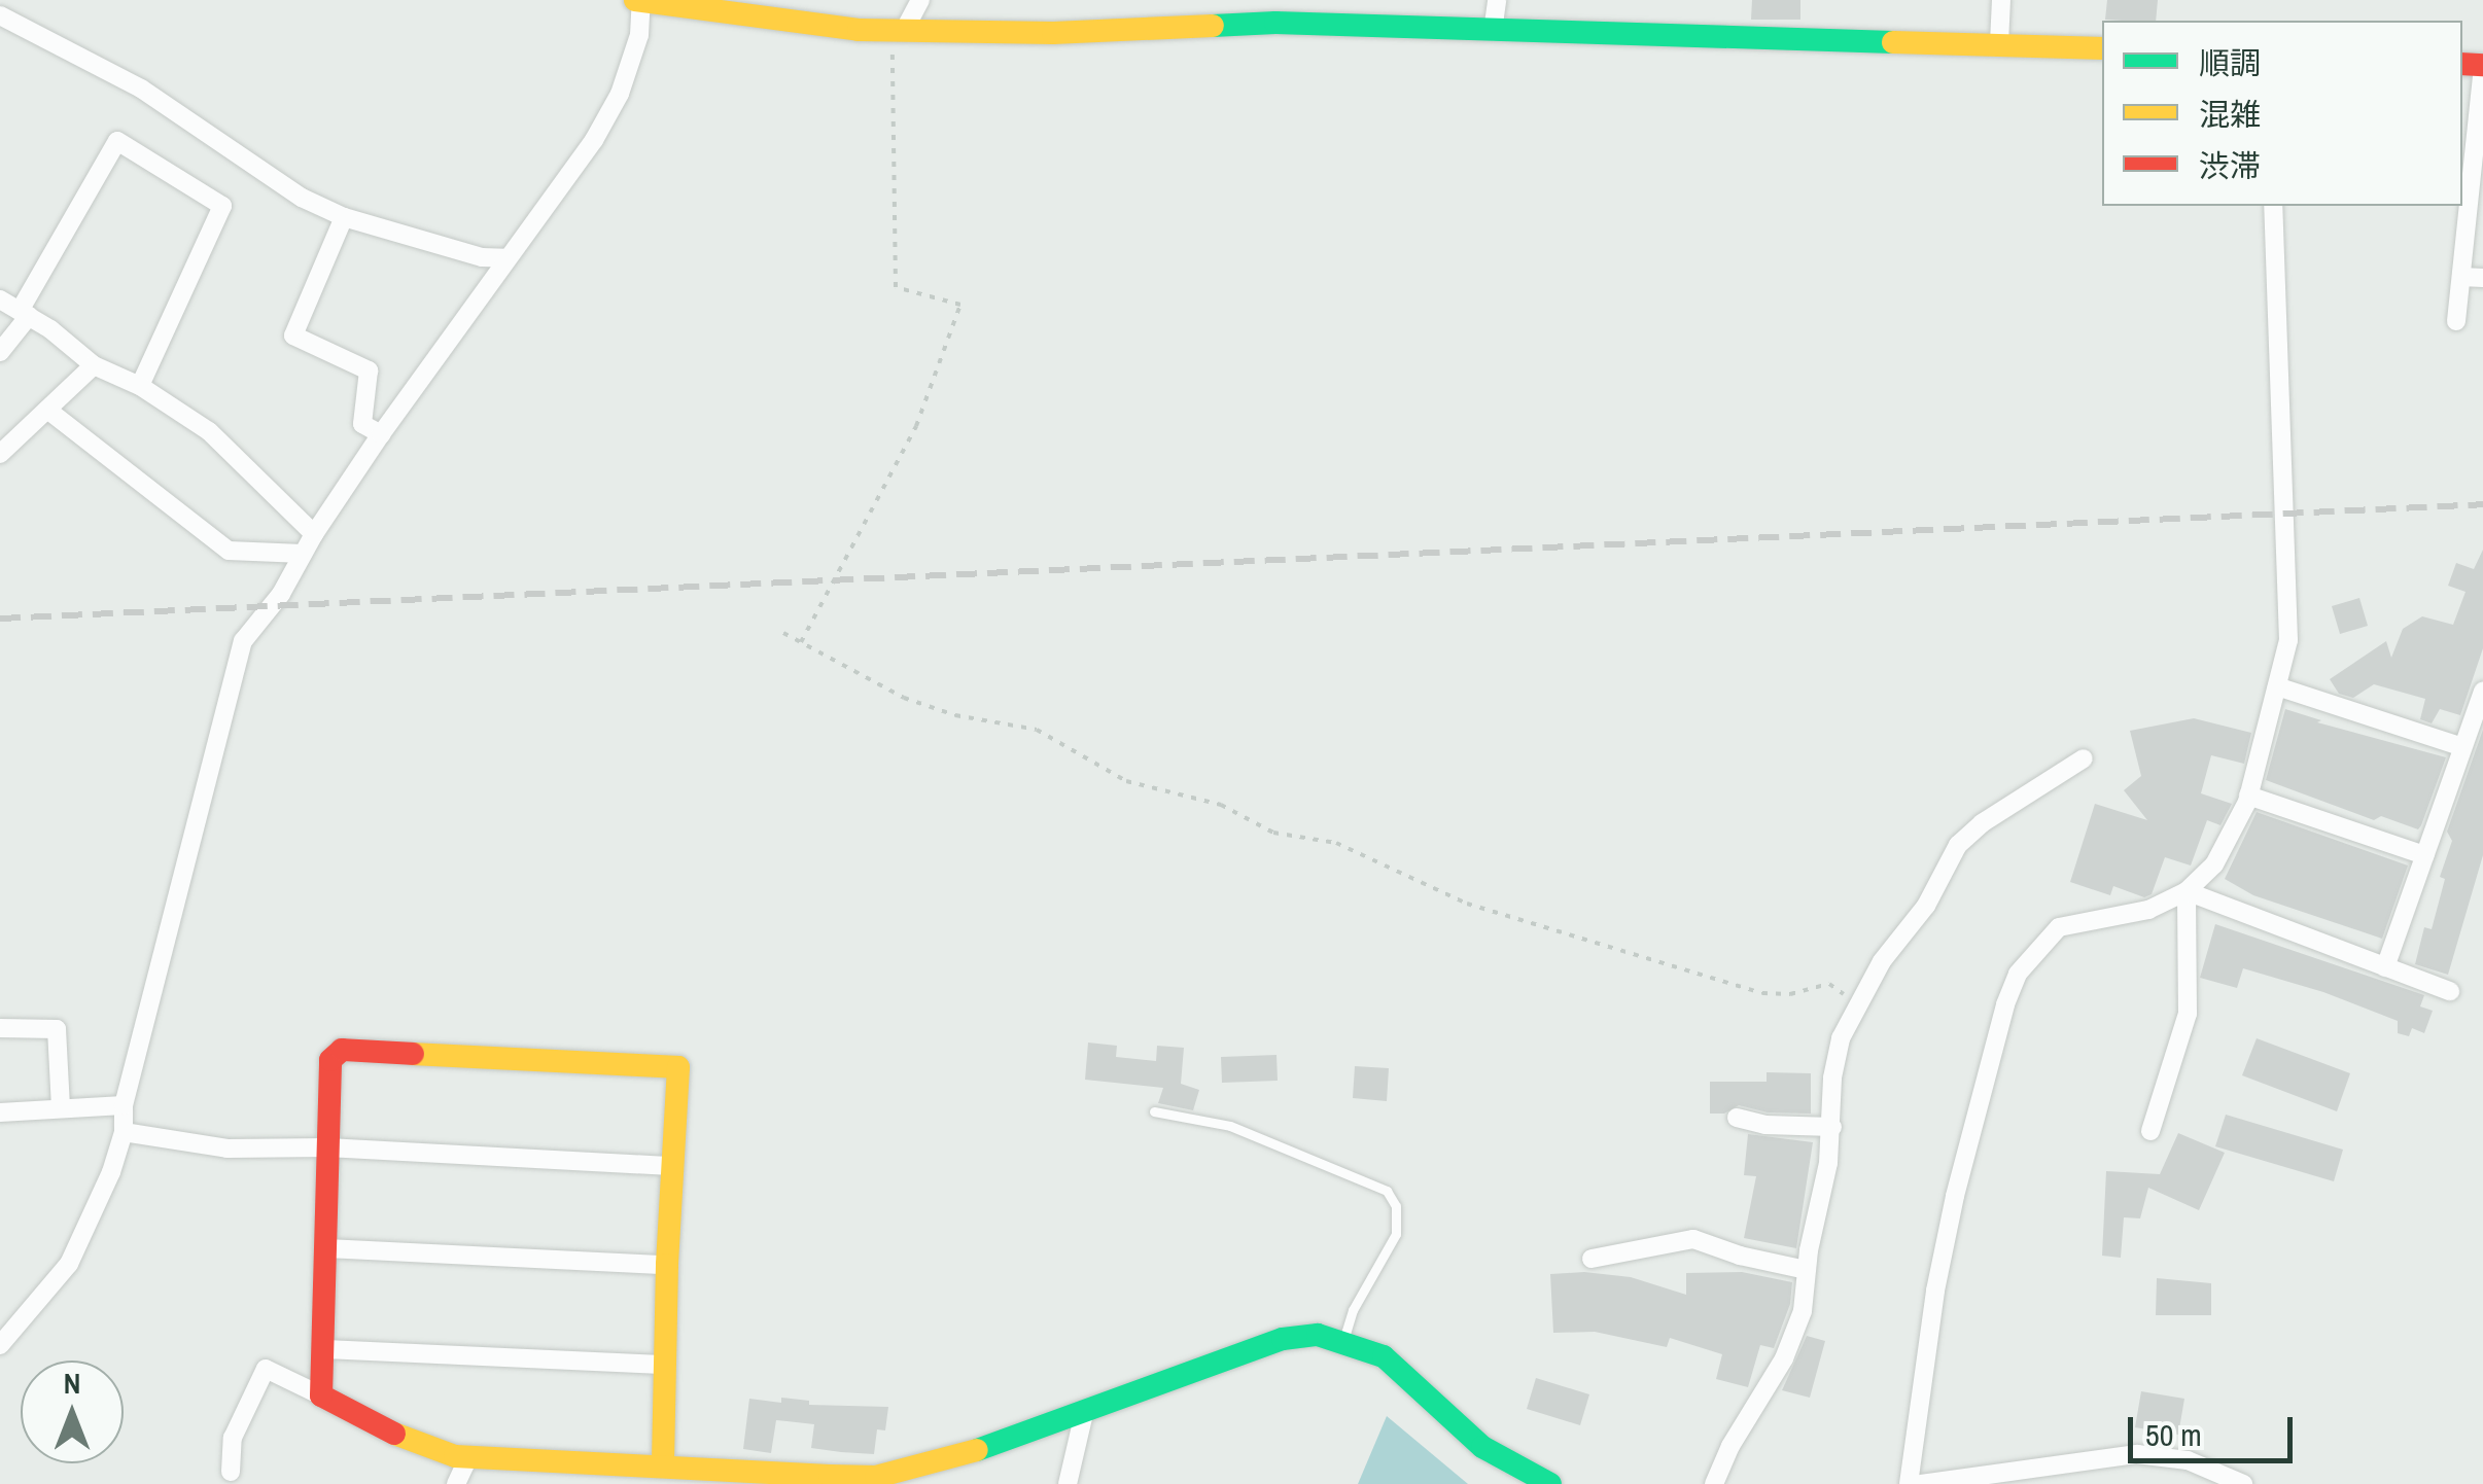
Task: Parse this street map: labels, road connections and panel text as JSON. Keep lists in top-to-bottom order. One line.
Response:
{"legend":["順調","混雑","渋滞"],"scale_bar":"50 m","north":"top"}
